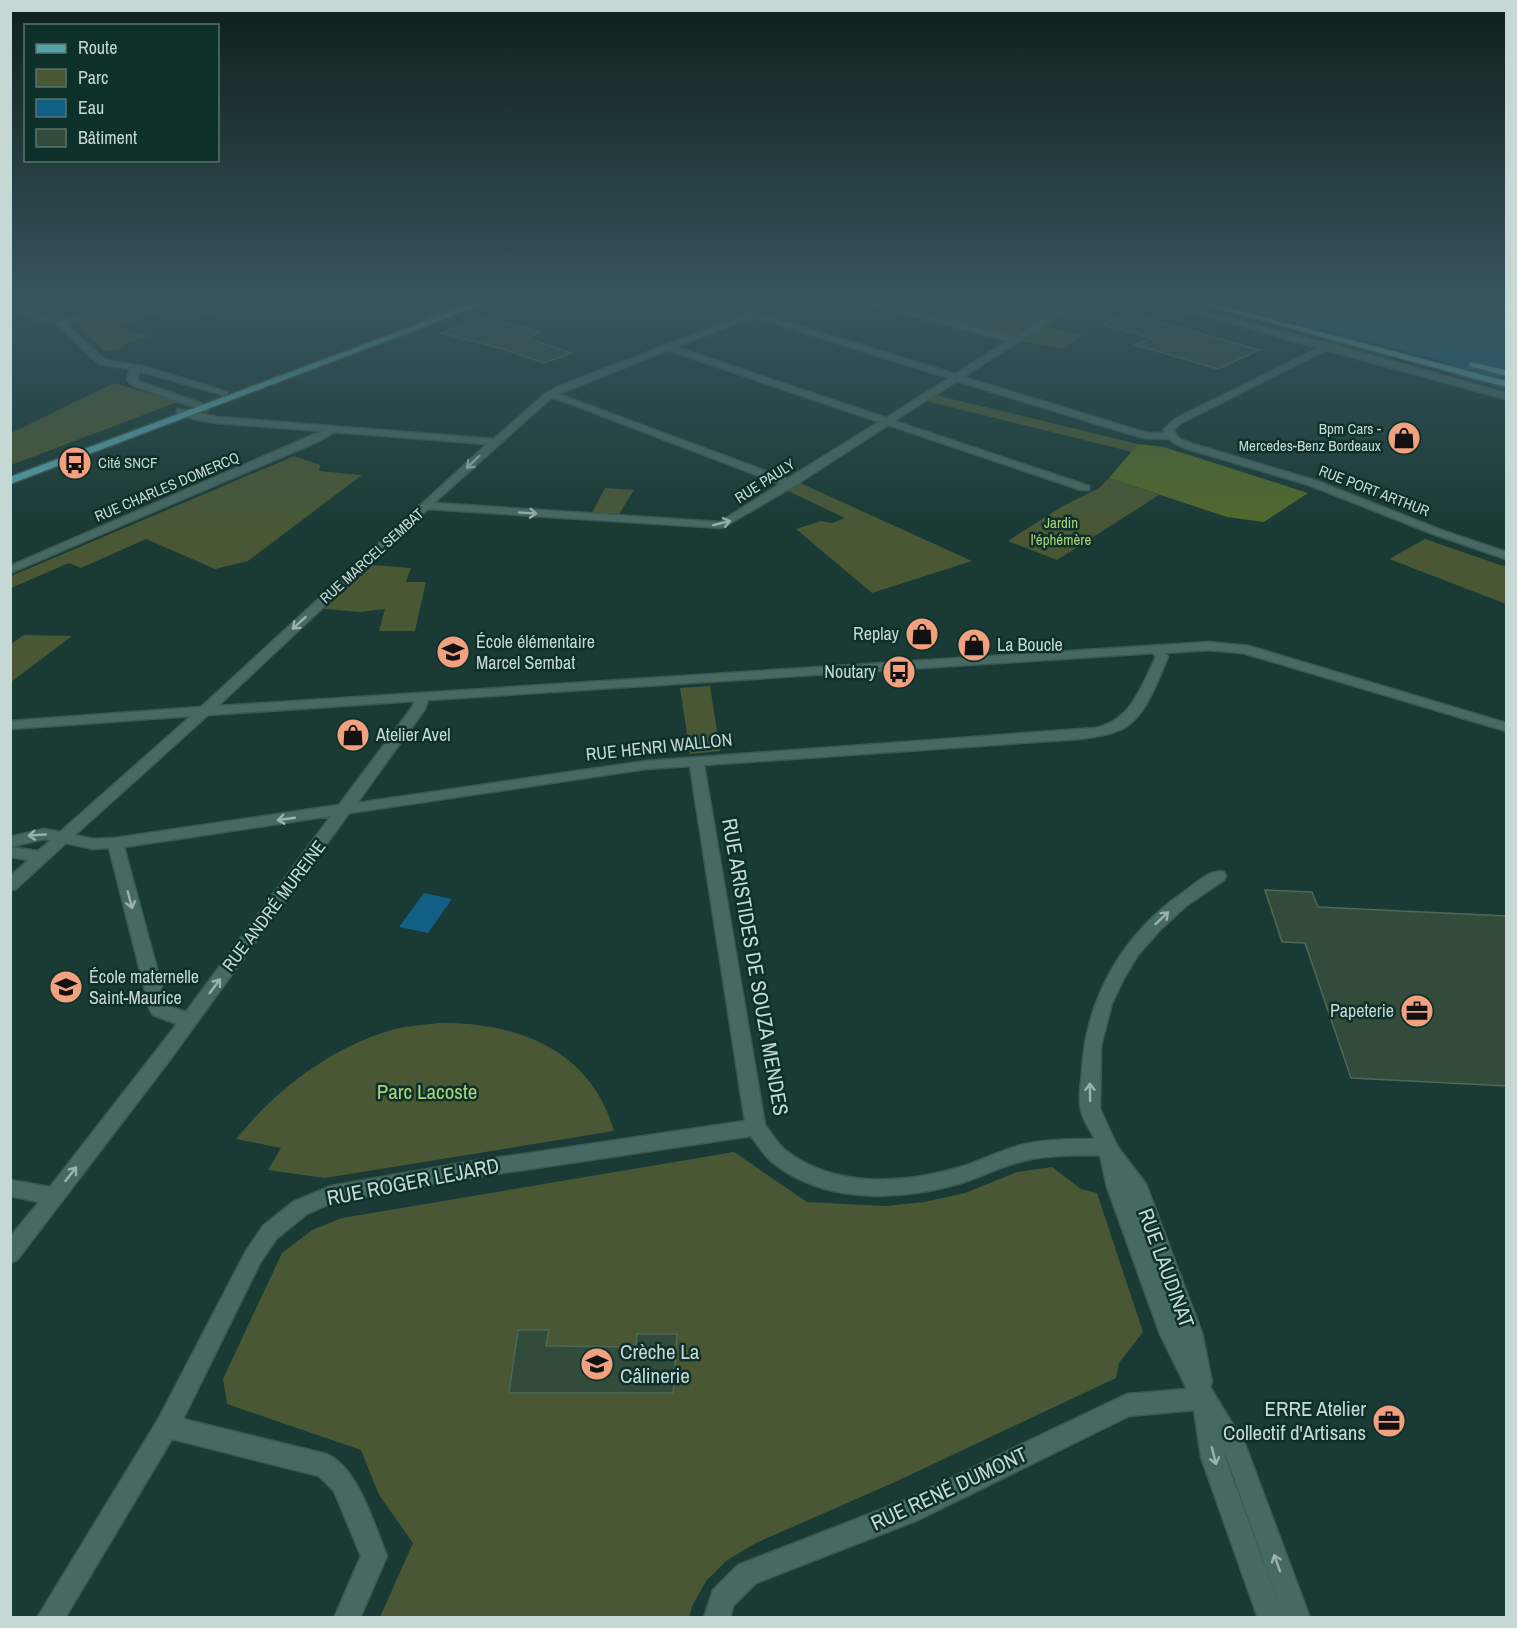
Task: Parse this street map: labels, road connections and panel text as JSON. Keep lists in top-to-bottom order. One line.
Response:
{"streets":{"street":["RUE PAULY","RUE CHARLES DOMERCQ","RUE PORT ARTHUR","RUE MARCEL SEMBAT","RUE HENRI WALLON","RUE ANDRÉ MUREINE","RUE ARISTIDES DE SOUZA MENDES","RUE ROGER LEJARD","RUE LAUDINAT","RUE RENÉ DUMONT"]},"crossings":[["RUE PAULY","RUE MARCEL SEMBAT"],["RUE MARCEL SEMBAT","RUE HENRI WALLON"],["RUE HENRI WALLON","RUE ANDRÉ MUREINE"],["RUE HENRI WALLON","RUE ARISTIDES DE SOUZA MENDES"],["RUE ARISTIDES DE SOUZA MENDES","RUE ROGER LEJARD"],["RUE ARISTIDES DE SOUZA MENDES","RUE LAUDINAT"],["RUE LAUDINAT","RUE RENÉ DUMONT"]],"one_way":["RUE MARCEL SEMBAT","RUE ANDRÉ MUREINE"],"parks":["Jardin l'éphémère","Parc Lacoste"],"places":{"shop":["Bpm Cars - Mercedes-Benz Bordeaux","Replay","La Boucle","Atelier Avel"],"bus stop":["Cité SNCF","Noutary"],"school or university":["École élémentaire Marcel Sembat","École maternelle Saint-Maurice","Crèche La Câlinerie"],"office":["Papeterie","ERRE Atelier Collectif d'Artisans"]},"legend":["Route","Parc","Eau","Bâtiment"]}
